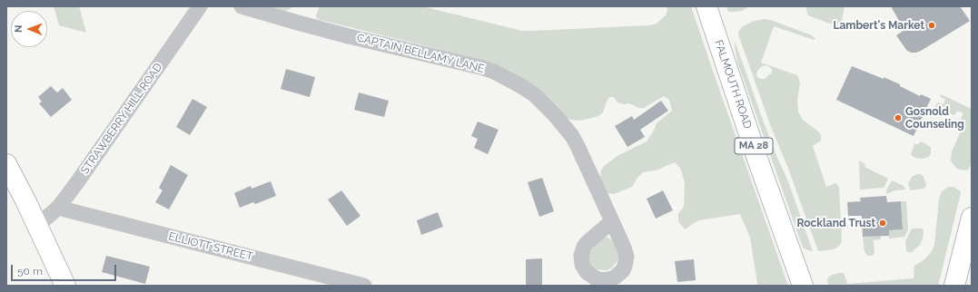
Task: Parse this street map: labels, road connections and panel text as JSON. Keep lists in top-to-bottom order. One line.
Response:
{"streets":{"main road":["FALMOUTH ROAD","MA 28"],"street":["CAPTAIN BELLAMY LANE","STRAWBERRY HILL ROAD","ELLIOTT STREET"]},"crossings":[["STRAWBERRY HILL ROAD","ELLIOTT STREET"]],"places":["Lambert's Market","Gosnold Counseling","Rockland Trust"],"scale_bar":"50 m","north":"left"}
